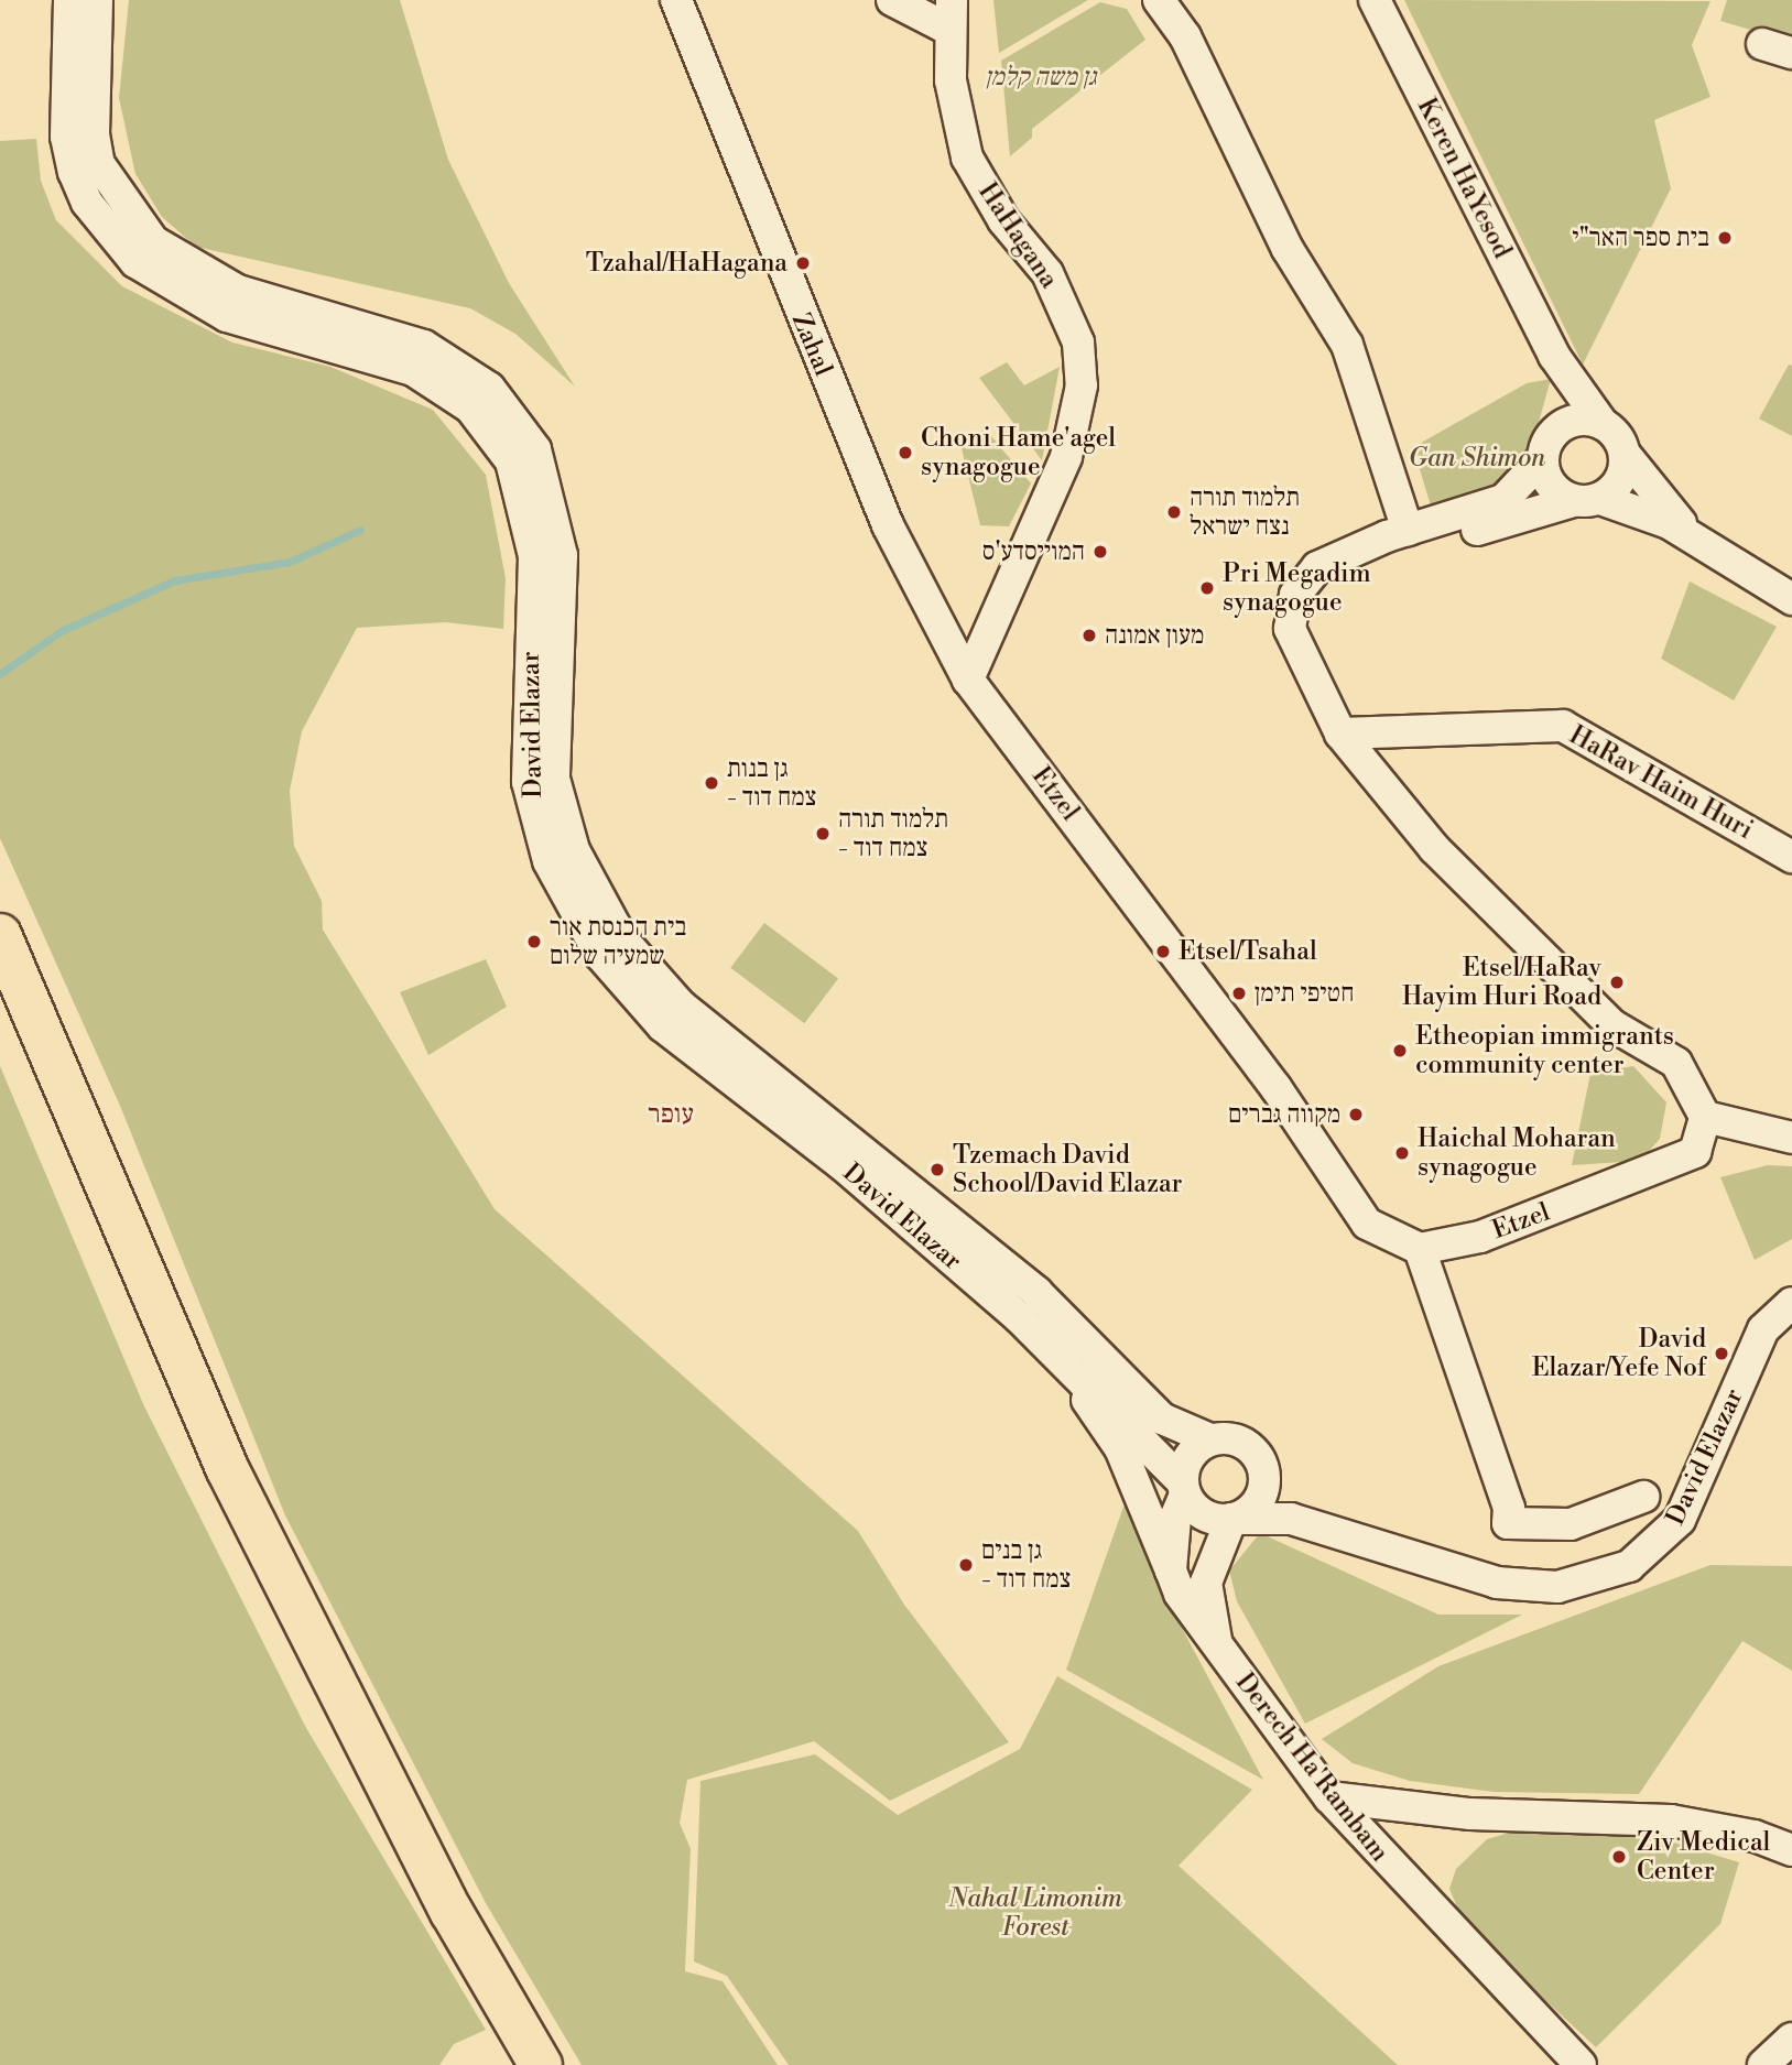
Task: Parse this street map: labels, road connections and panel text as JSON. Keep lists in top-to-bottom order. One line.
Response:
{"streets":{"street":["Keren HaYesod","HaHagana","Zahal","David Elazar","HaRav Haim Huri","Etzel","Derech Ha'Rambam"]},"crossings":[["HaHagana","Zahal"],["HaHagana","Etzel"],["Zahal","Etzel"],["David Elazar","Derech Ha'Rambam"]],"districts":["עופר"],"parks":["גן משה קלמן","Gan Shimon","Nahal Limonim Forest"],"places":["בית ספר האר\"י","Tzahal/HaHagana","Choni Hame'agel synagogue","תלמוד תורה נצח ישראל","המוייסדע'ס","Pri Megadim synagogue","מעון אמונה","גן בנות - צמח דוד","תלמוד תורה - צמח דוד","בית הכנסת אור שמעיה שלום","Etsel/Tsahal","Etsel/HaRav Hayim Huri Road","חטיפי תימן","Etheopian immigrants community center","מקווה גברים","Haichal Moharan synagogue","Tzemach David School/David Elazar","David Elazar/Yefe Nof","גן בנים - צמח דוד","Ziv Medical Center"]}
